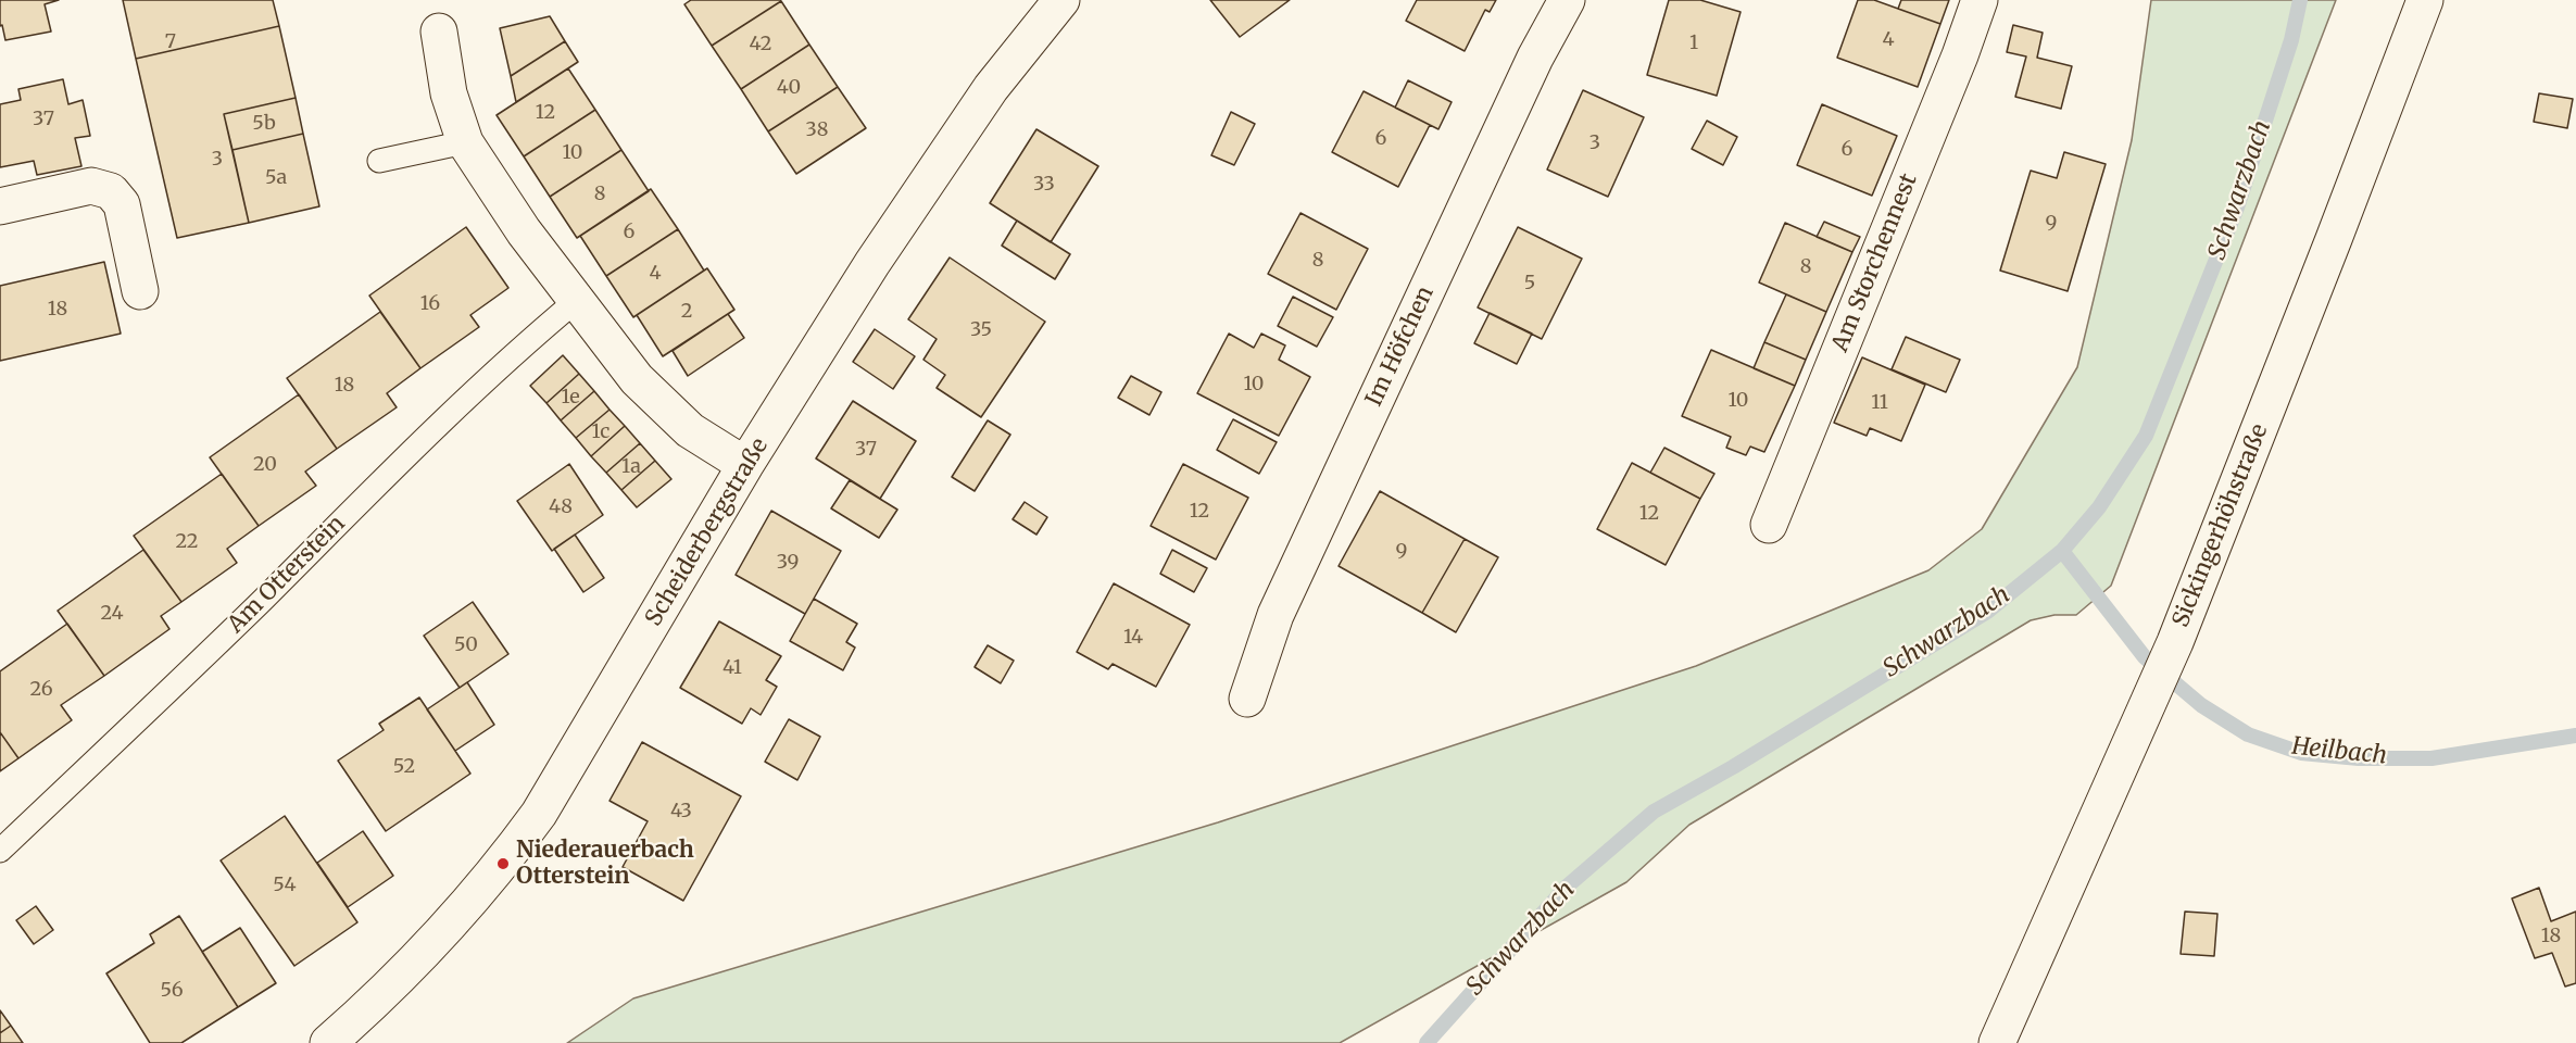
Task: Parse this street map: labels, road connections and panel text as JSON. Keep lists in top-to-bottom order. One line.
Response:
{"streets":{"street":["Am Storchennest","Im Höfchen","Sickingerhöhstraße","Scheiderbergstraße"],"lane":["Am Otterstein"]},"water":["Schwarzbach","Heilbach"],"places":["Niederauerbach Otterstein"],"house_numbers":["4","7","1","42","40","12","37","5b","38","6","3","6","10","3","5a","33","8","9","6","8","8","4","5","16","18","2","35","10","18","1e","10","11","1c","37","20","1a","48","12","12","22","9","39","24","14","50","41","26","52","43","54","18","56"]}
